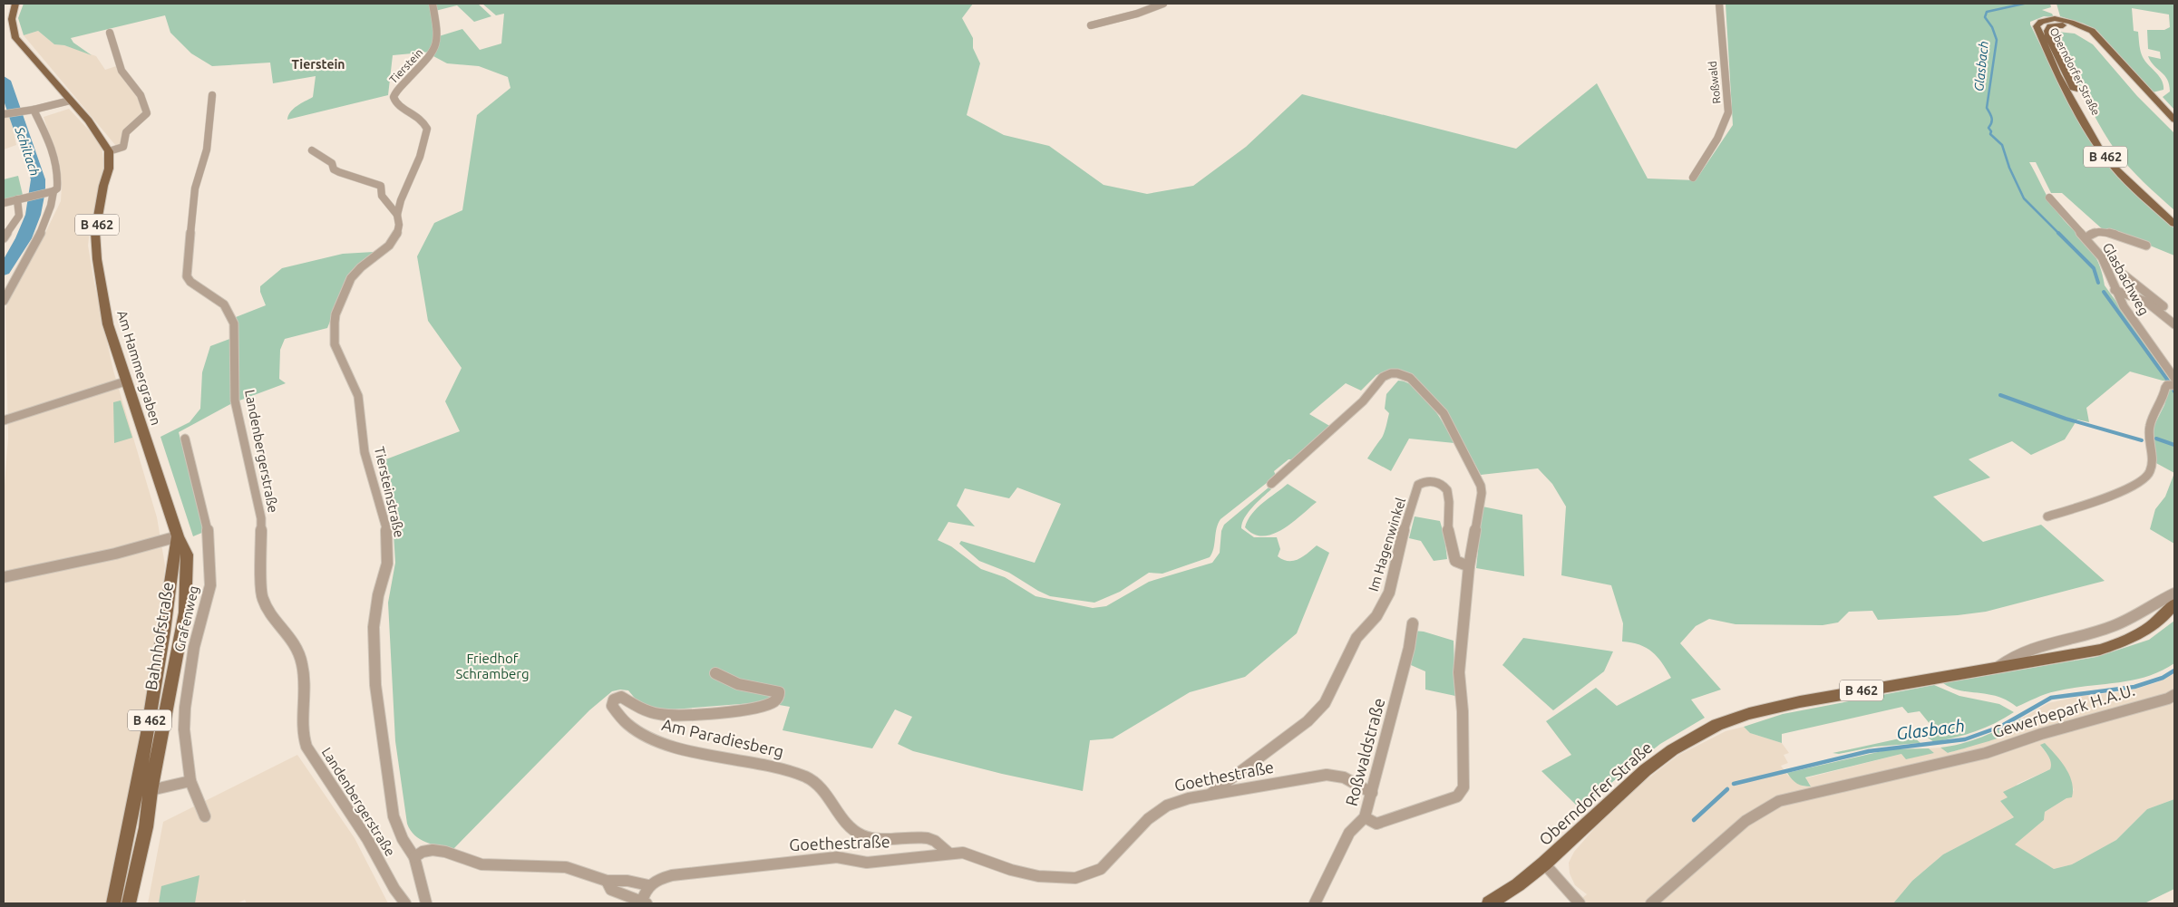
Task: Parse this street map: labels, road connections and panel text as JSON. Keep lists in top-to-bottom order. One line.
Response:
{"streets":{"main road":["Oberndorfer Straße","B 462","Am Hammergraben","Bahnhofstraße"],"street":["Tierstein","Roßwald","Glasbachweg","Landenbergerstraße","Tiersteinstraße","Im Hagenwinkel","Grafenweg","Gewerbepark H.A.U.","Am Paradiesberg","Roßwaldstraße","Goethestraße"]},"crossings":[["Tierstein","Tiersteinstraße"],["Am Hammergraben","Bahnhofstraße"],["Im Hagenwinkel","Goethestraße"],["Am Paradiesberg","Goethestraße"],["Roßwaldstraße","Goethestraße"]],"districts":["Tierstein"],"water":["Glasbach","Schiltach"],"parks":["Friedhof Schramberg"]}
